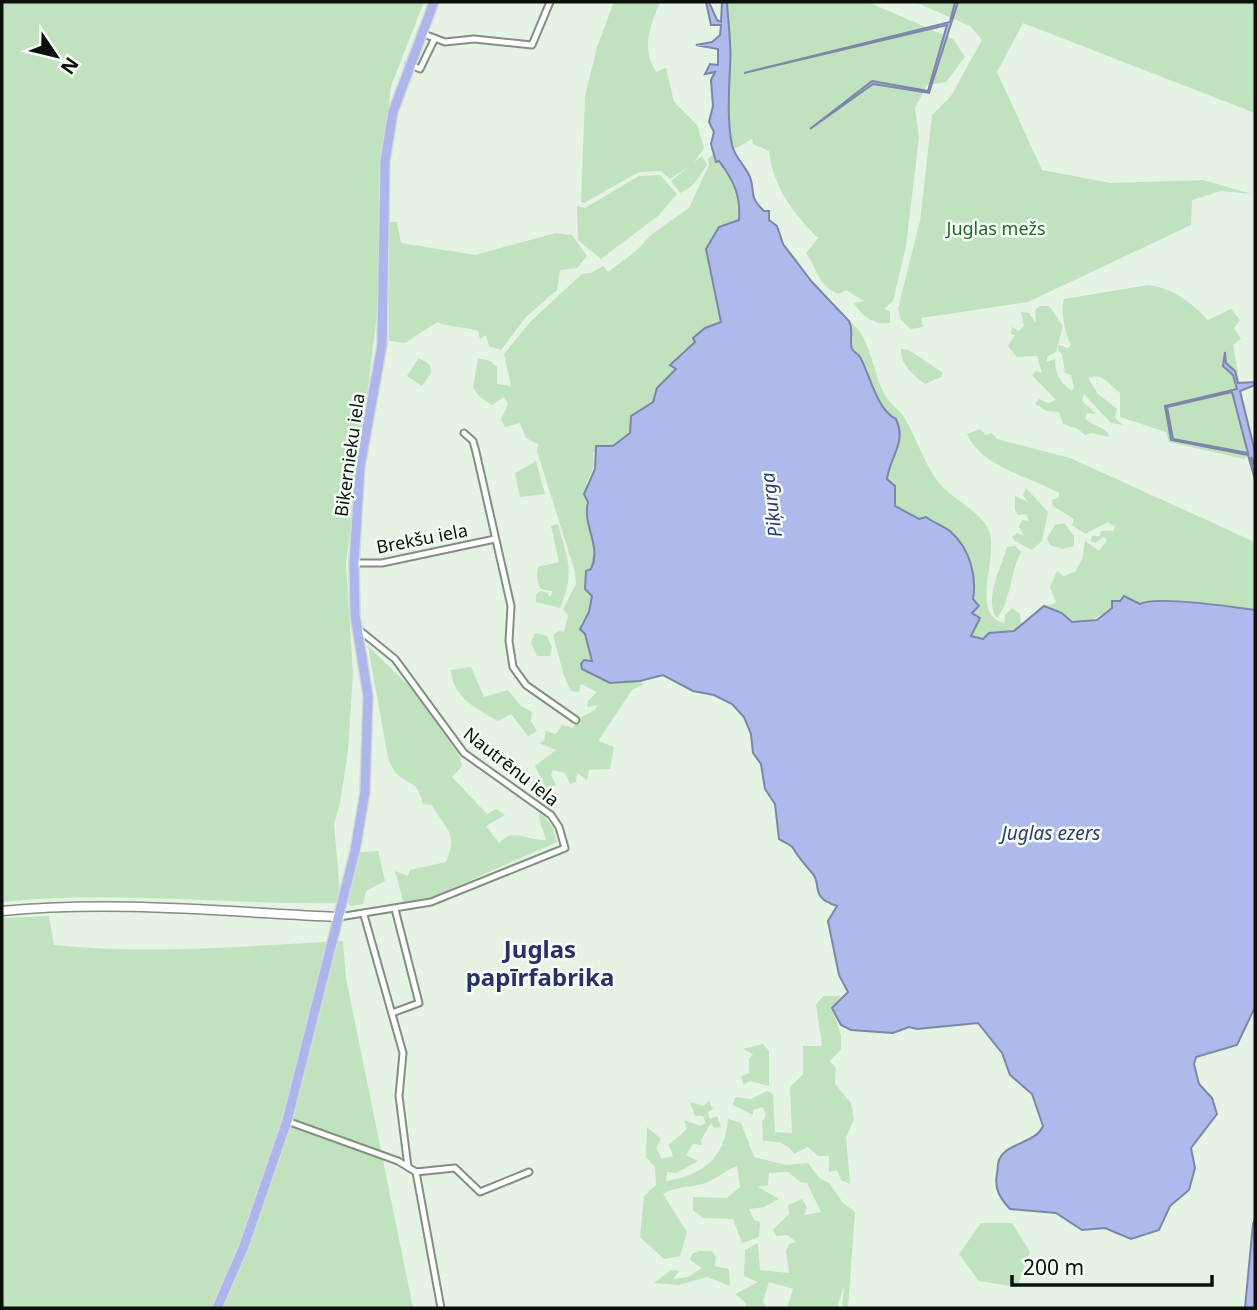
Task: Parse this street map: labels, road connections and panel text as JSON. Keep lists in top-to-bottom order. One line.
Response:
{"streets":{"main road":["Biķernieku iela"],"street":["Brekšu iela","Nautrēnu iela"]},"crossings":[["Biķernieku iela","Brekšu iela"],["Biķernieku iela","Nautrēnu iela"]],"districts":["Juglas papīrfabrika"],"water":["Piķurga","Juglas ezers"],"parks":["Juglas mežs"],"scale_bar":"200 m","north":"bottom right"}
